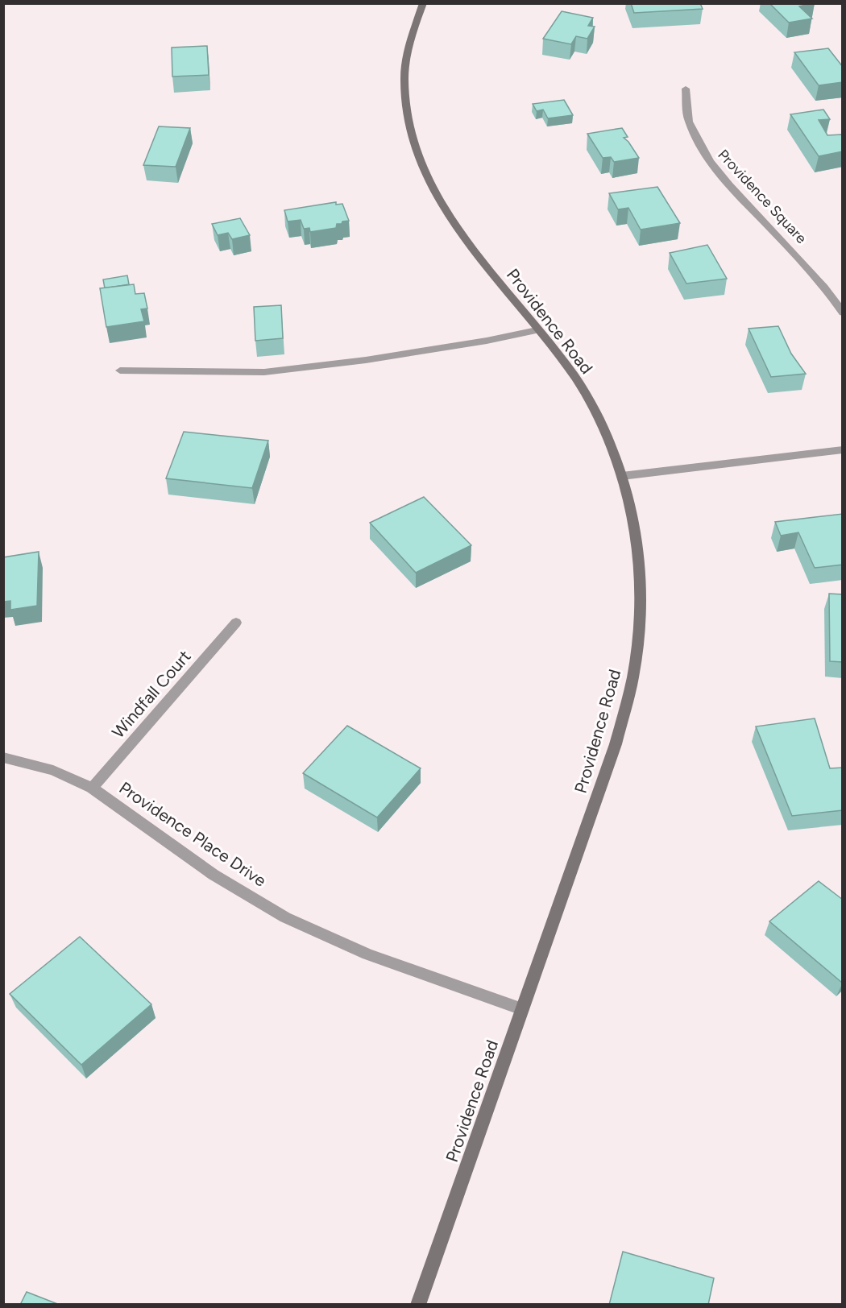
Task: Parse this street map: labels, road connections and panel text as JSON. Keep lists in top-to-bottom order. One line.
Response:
{"streets":{"street":["Providence Square","Providence Road","Windfall Court","Providence Place Drive"]},"crossings":[["Providence Road","Providence Place Drive"],["Windfall Court","Providence Place Drive"]]}
